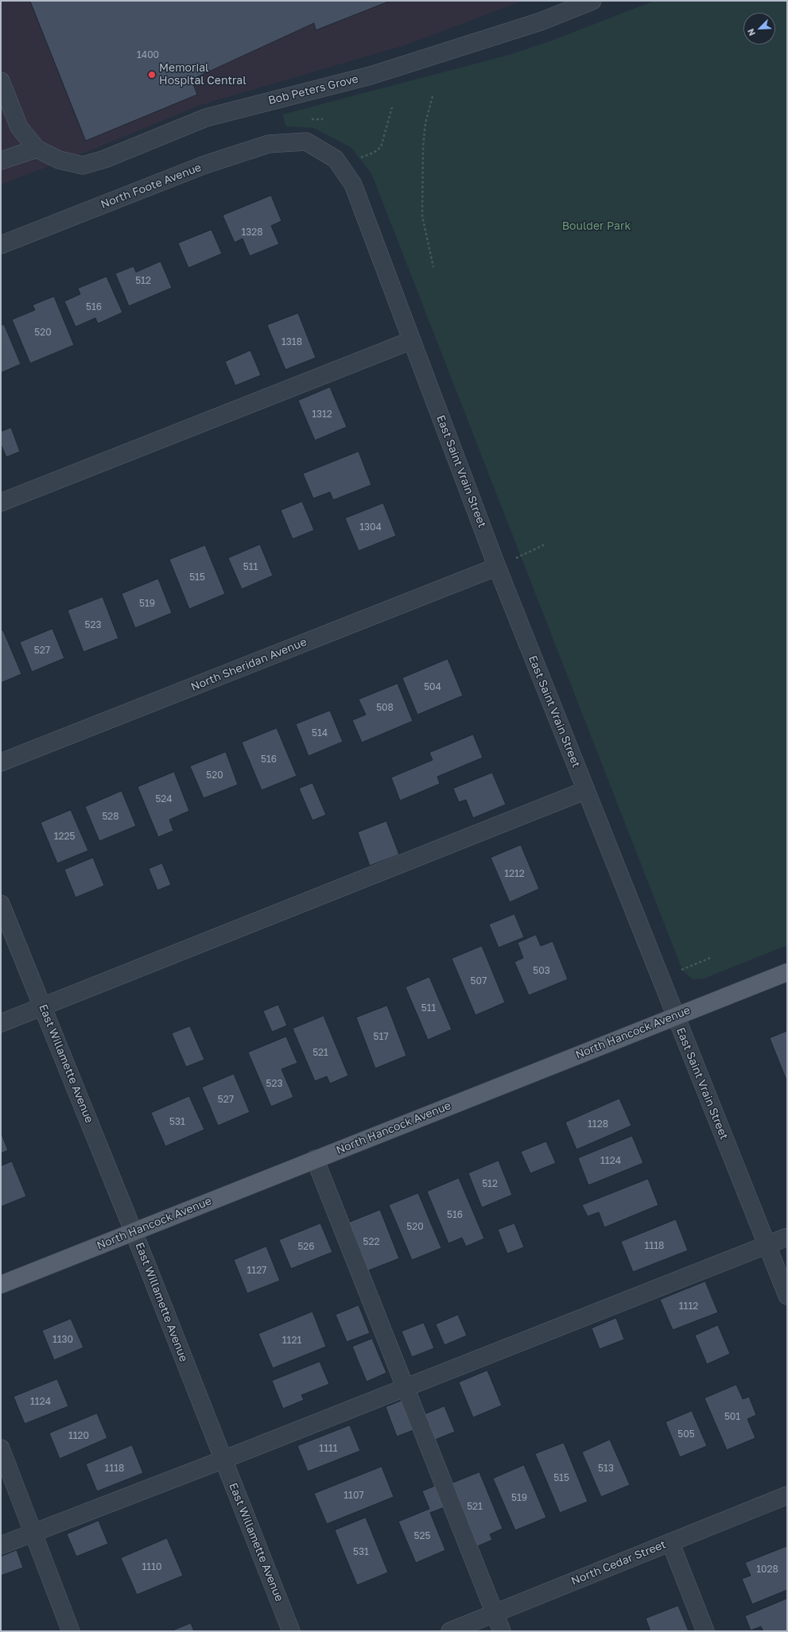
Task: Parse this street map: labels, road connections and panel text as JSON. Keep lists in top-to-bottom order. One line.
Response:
{"streets":{"main road":["North Hancock Avenue"],"street":["Bob Peters Grove","North Foote Avenue","East Saint Vrain Street","North Sheridan Avenue","East Willamette Avenue","North Cedar Street"]},"crossings":[["North Foote Avenue","East Saint Vrain Street"],["East Saint Vrain Street","North Sheridan Avenue"],["East Saint Vrain Street","North Hancock Avenue"],["North Hancock Avenue","East Willamette Avenue"]],"parks":["Boulder Park"],"places":["Memorial Hospital Central"],"house_numbers":["1400","1328","512","516","520","1318","1312","1304","511","515","519","523","527","504","508","514","516","520","524","528","1225","1212","503","507","511","517","521","523","527","531","1128","1124","512","516","520","522","1118","526","1127","1112","1130","1121","1124","501","505","1120","1111","1118","513","515","1107","519","521","525","531","1110","1028"],"north":"bottom left"}
